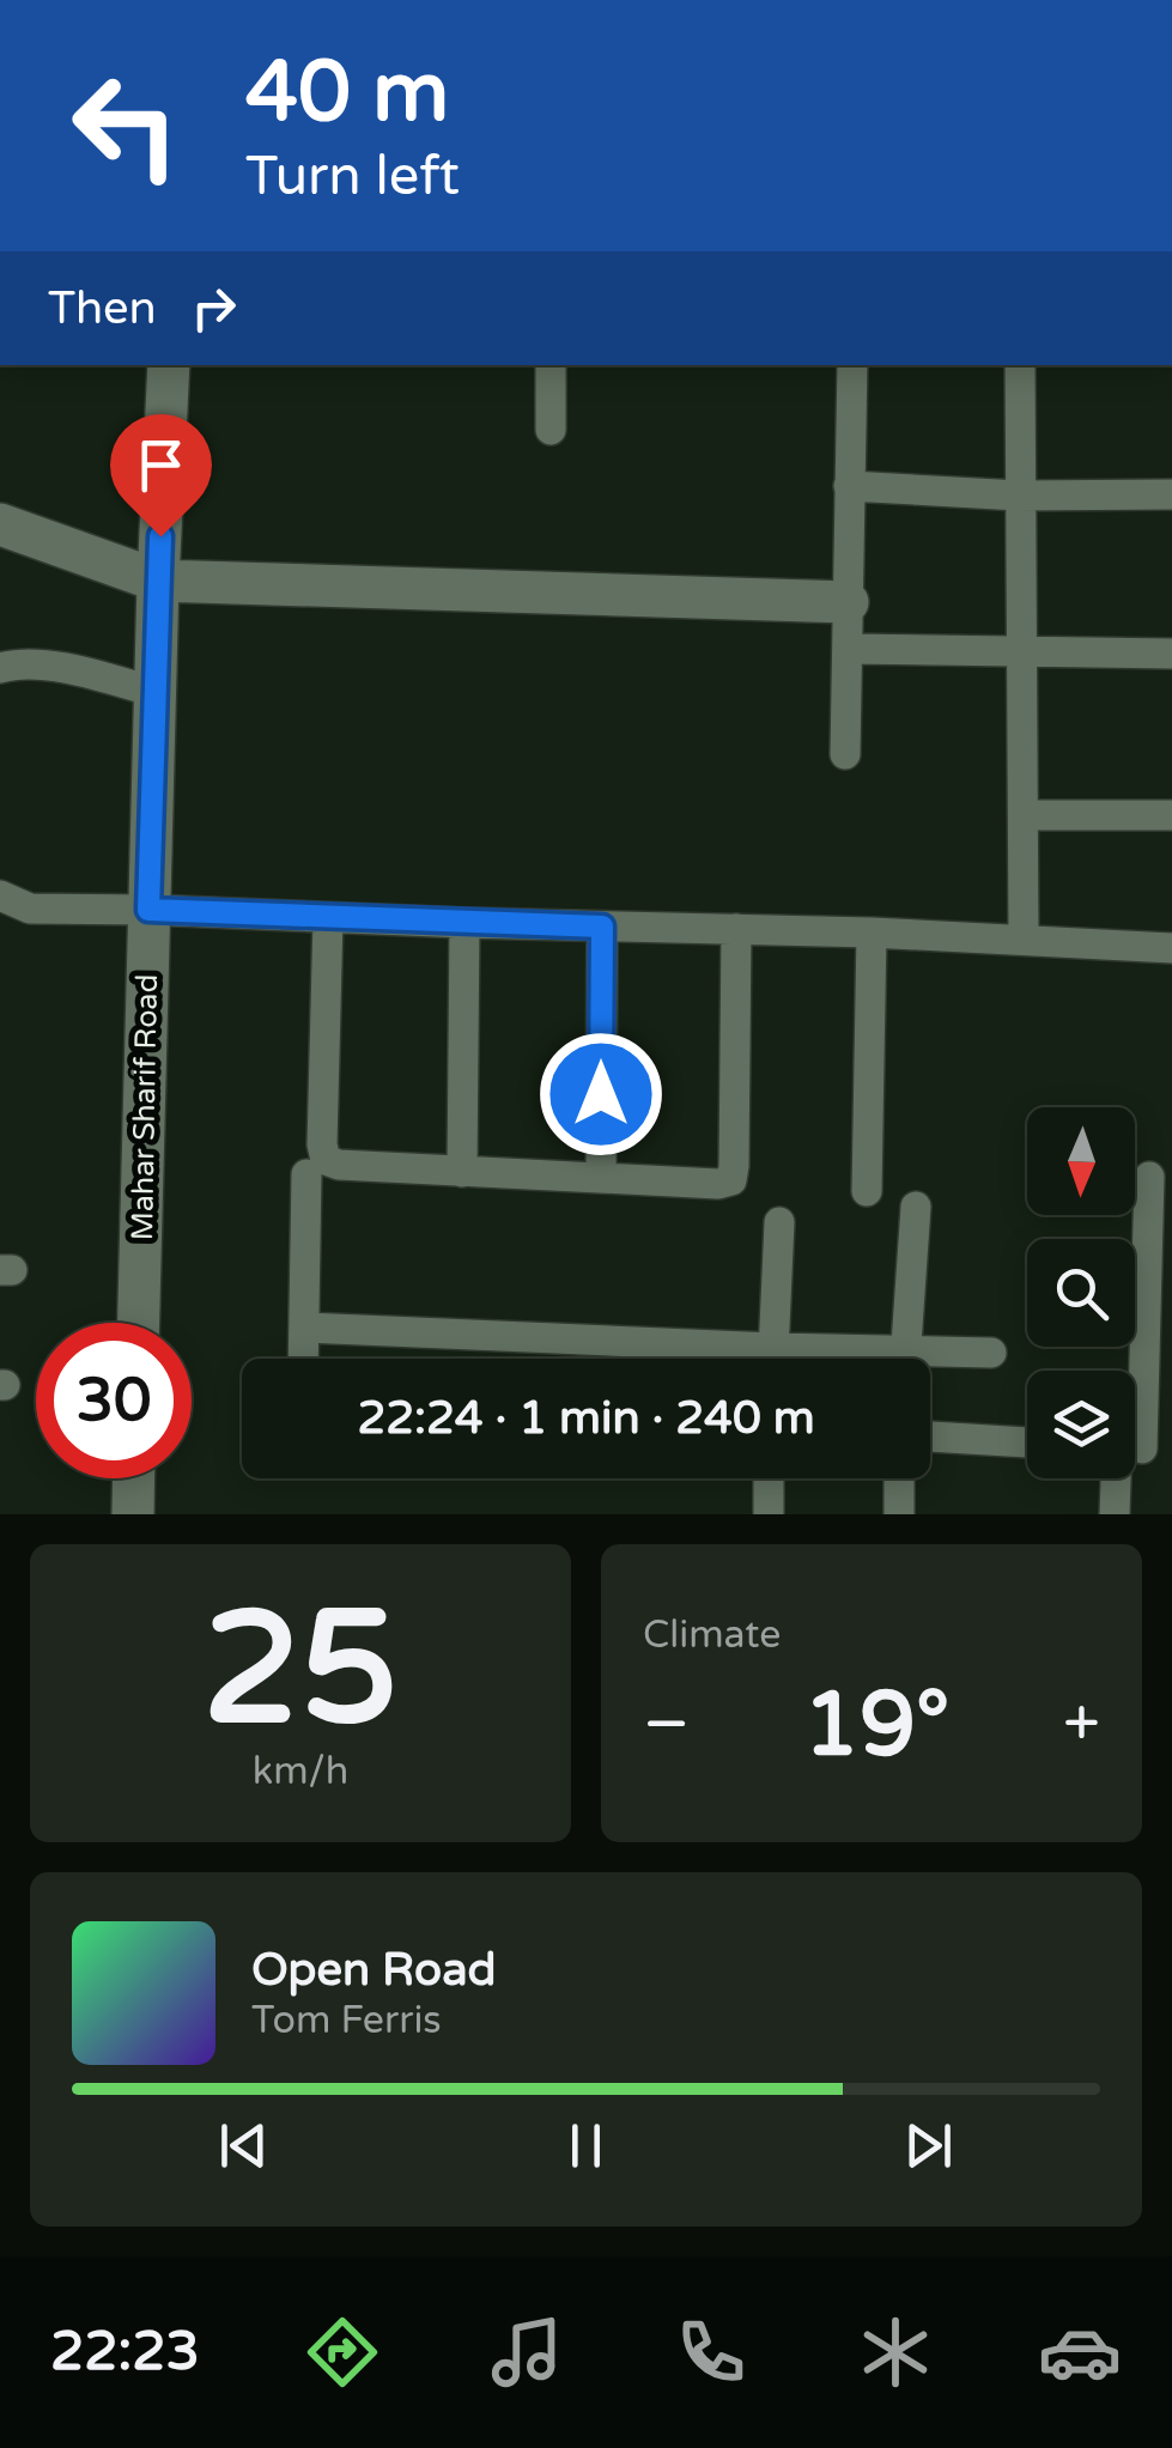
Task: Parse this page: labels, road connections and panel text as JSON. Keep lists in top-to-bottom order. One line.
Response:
{"streets":{"main road":["Mahar Sharif Road"]},"north":"bottom","page":{"turn":["40 m","Turn left"],"then":"Then","limit":"30","trip":"22:24 · 1 min · 240 m","tile":[["25","km/h"],"Climate"],"heat":["−","19°","+"],"song":["Open Road","Tom Ferris"],"tabs":"22:23"}}
